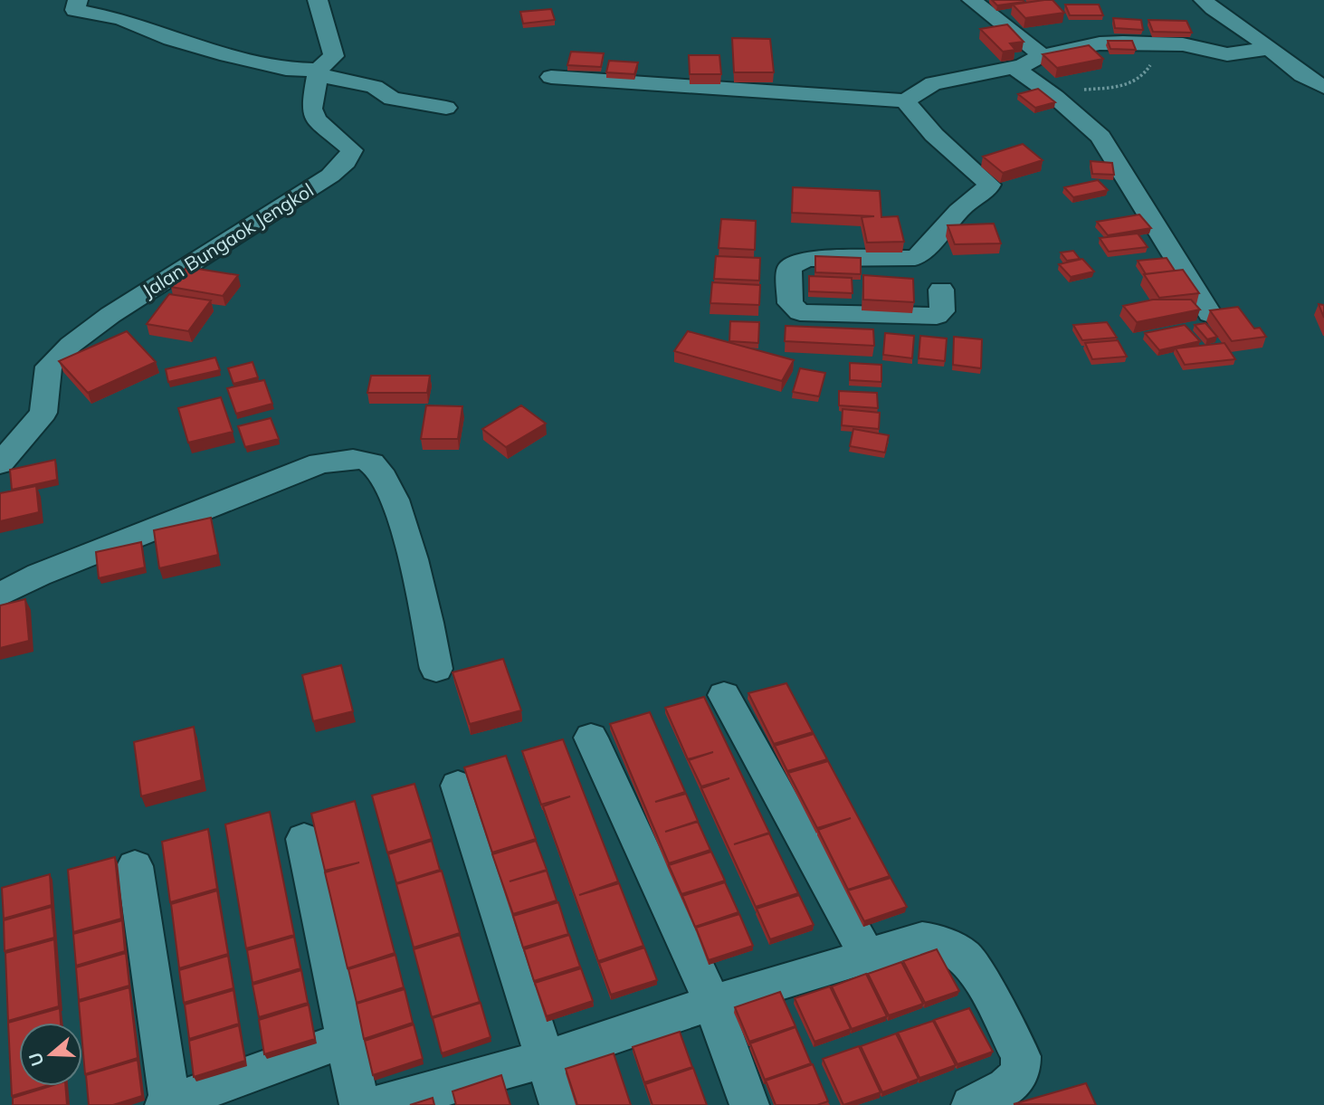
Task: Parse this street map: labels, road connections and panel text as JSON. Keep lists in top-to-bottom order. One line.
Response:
{"streets":{"street":["Jalan Bungaok Jengkol"]},"north":"left"}
